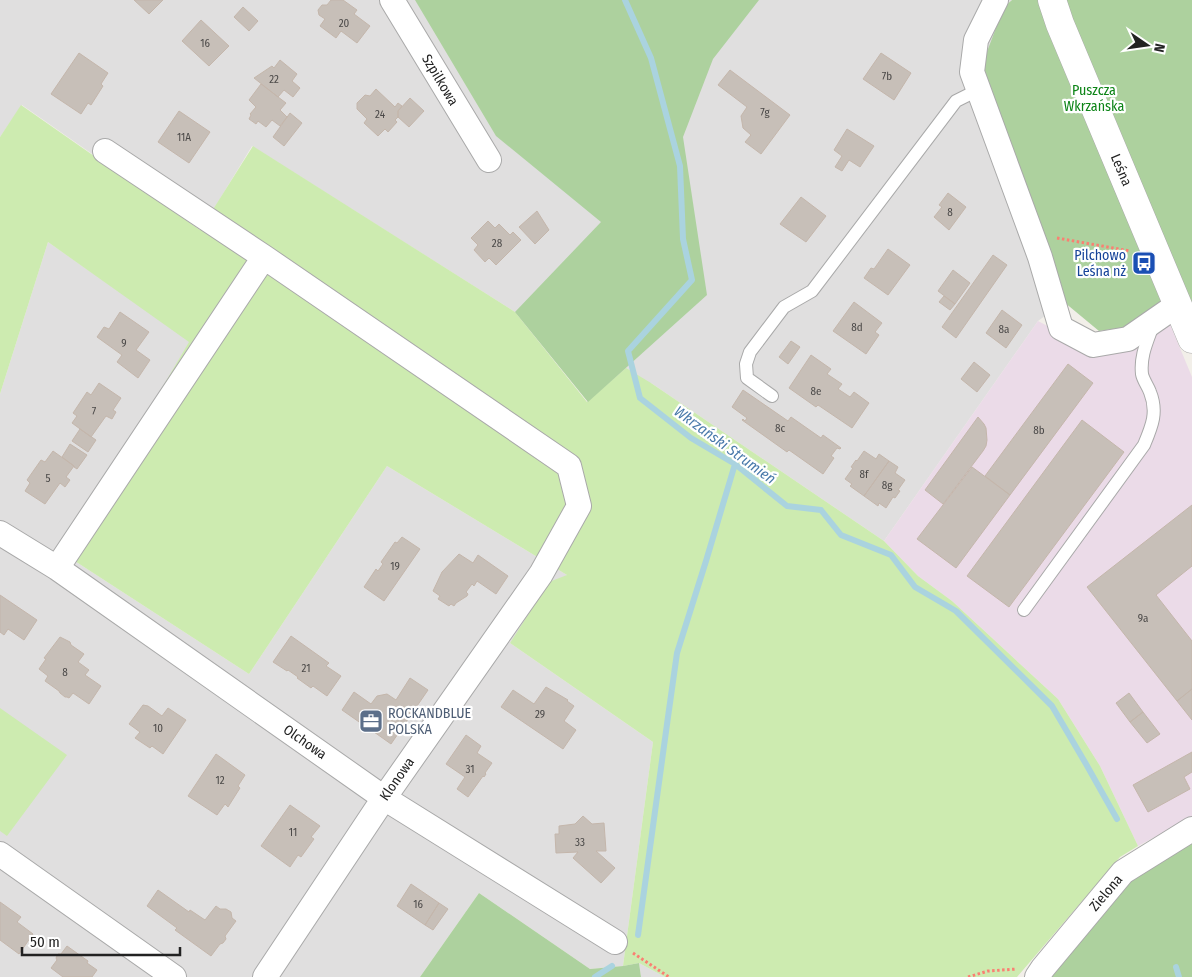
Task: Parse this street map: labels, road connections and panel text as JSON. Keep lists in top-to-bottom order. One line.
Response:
{"streets":{"street":["Szpilkowa","Leśna","Olchowa","Klonowa","Zielona"]},"crossings":[["Olchowa","Klonowa"]],"water":["Wkrzański Strumień"],"parks":["Puszcza Wkrzańska"],"places":{"bus stop":["Pilchowo Leśna nż"],"office":["ROCKANDBLUE POLSKA"]},"house_numbers":["20","16","7b","22","7g","24","11A","8","28","8d","8a","9","8e","7","8c","8b","8f","5","8g","19","9a","21","8","29","10","31","12","11","33","16"],"scale_bar":"50 m","north":"right"}
